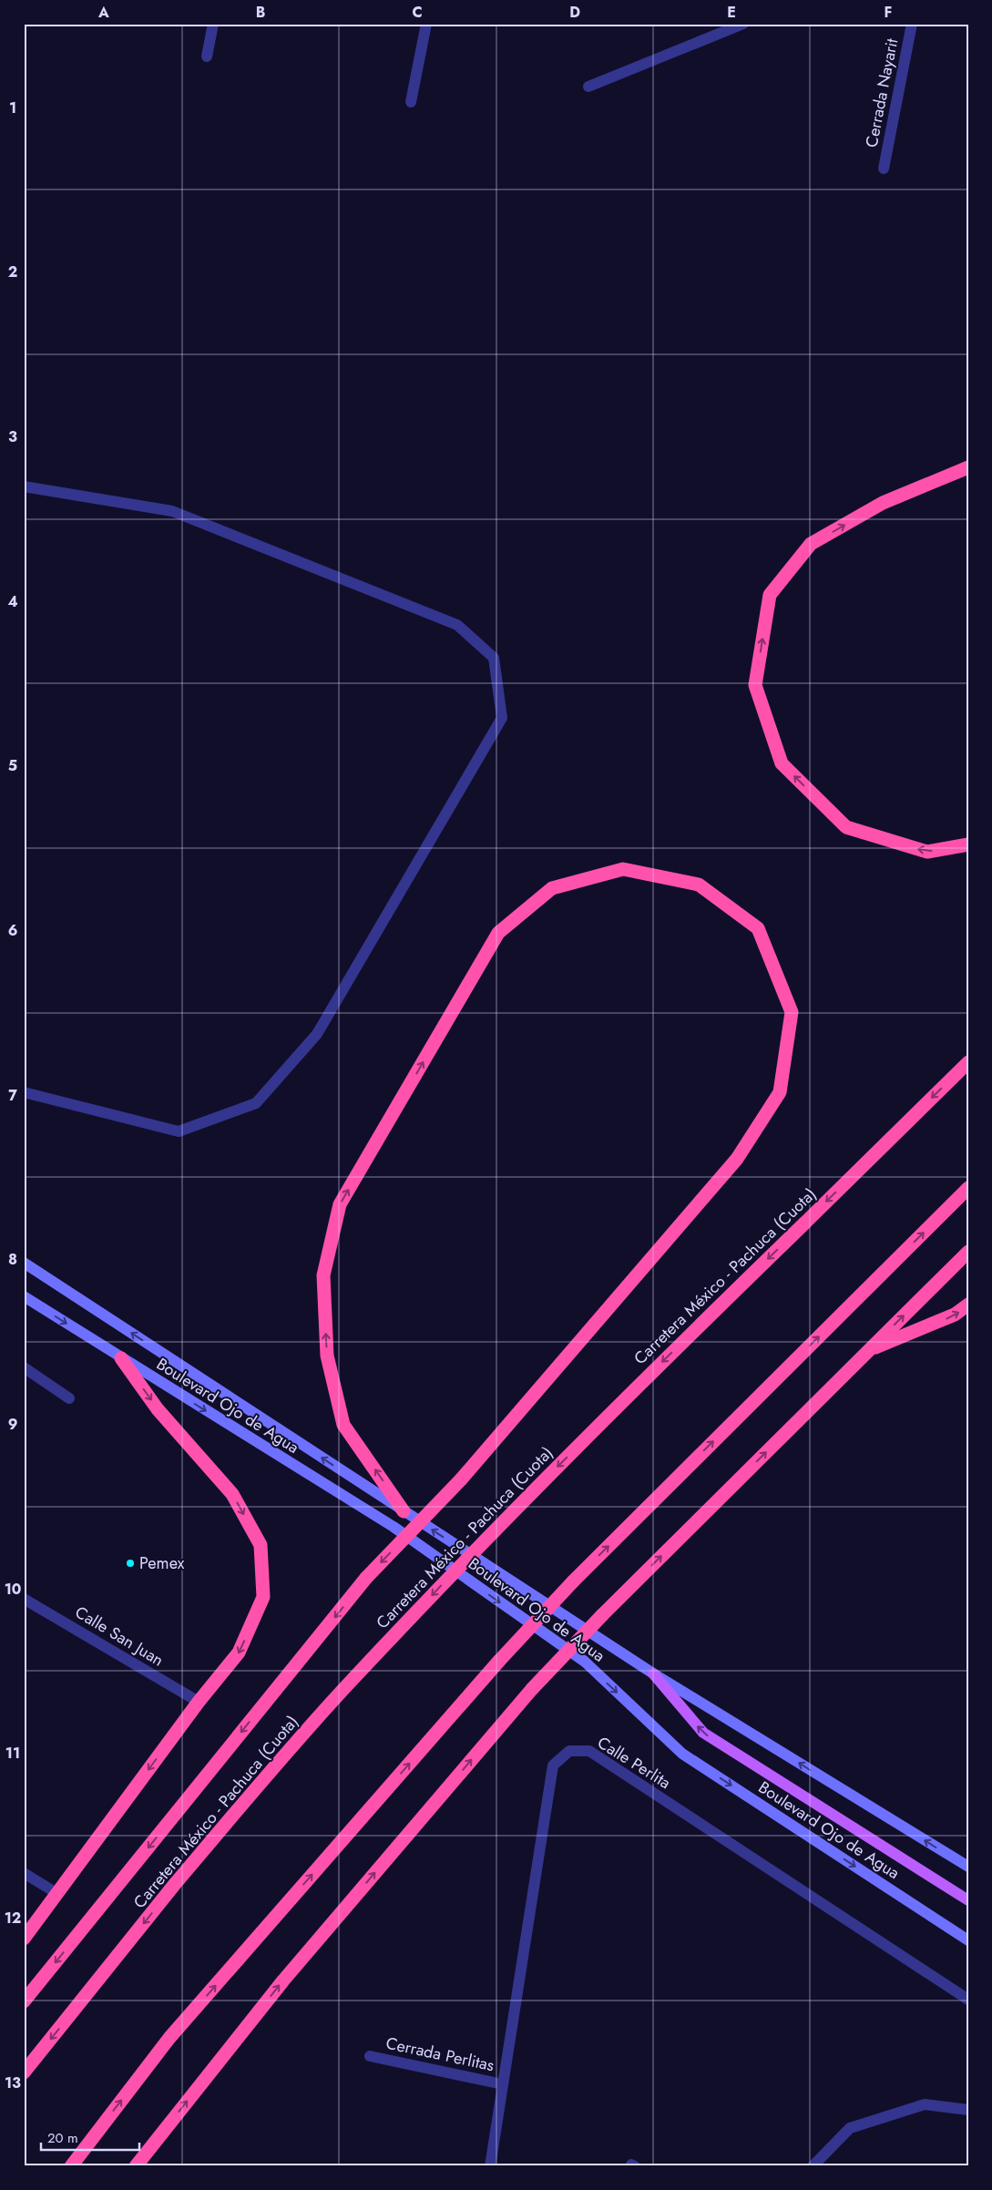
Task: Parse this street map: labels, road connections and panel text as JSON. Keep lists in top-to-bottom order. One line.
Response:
{"streets":{"highway":["Carretera México - Pachuca (Cuota)"],"main road":["Boulevard Ojo de Agua"],"street":["Cerrada Nayarit","Calle San Juan","Calle Perlita","Cerrada Perlitas"]},"crossings":[["Calle Perlita","Cerrada Perlitas"]],"places":["Pemex"],"scale_bar":"20 m","grid":{"columns":["A","B","C","D","E","F"],"rows":["1","2","3","4","5","6","7","8","9","10","11","12","13"]}}
